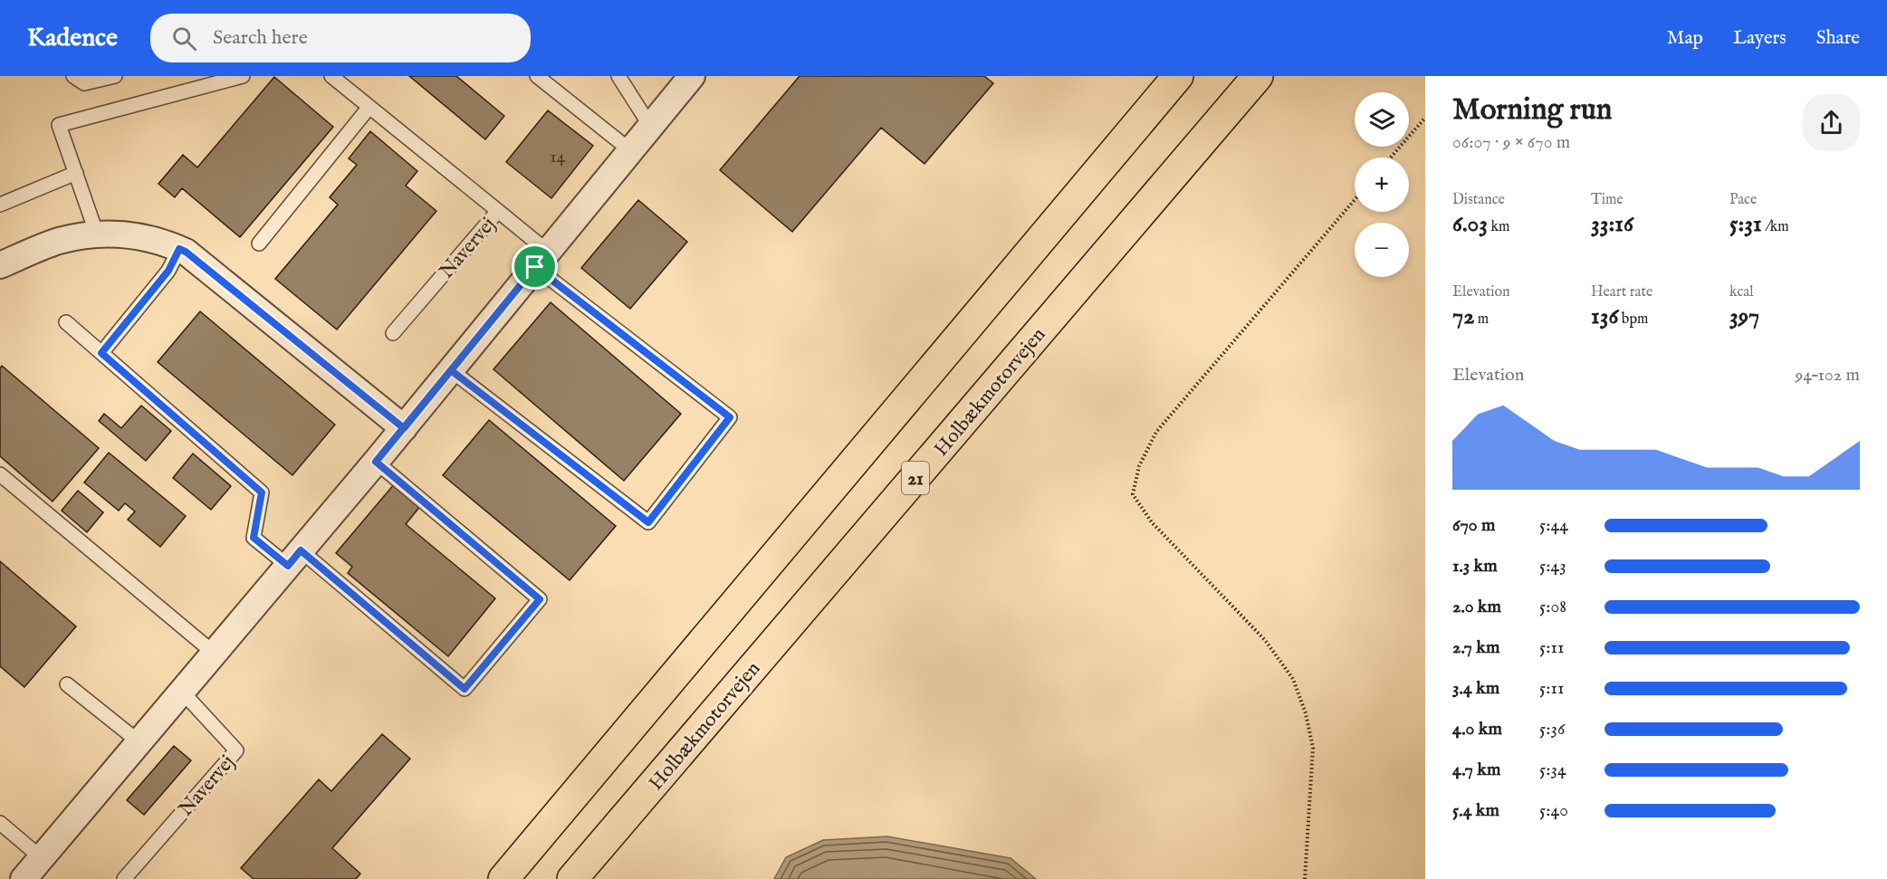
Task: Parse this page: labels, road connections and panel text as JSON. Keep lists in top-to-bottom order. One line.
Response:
{"streets":{"highway":["Holbækmotorvejen","21"],"lane":["Navervej"]},"house_numbers":["14"],"page":{"header":"Kadence","search":"Search here","nav":["Map","Layers","Share"],"heading":["Morning run","06:07 · 9 × 670 m"],"map_buttons":["+","−"],"stats":[["Distance","6.03 km"],["Time","33:16"],["Pace","5:31 /km"],["Elevation","72 m"],["Heart rate","136 bpm"],["kcal","397"]],"chart":["Elevation","94–102 m"],"list":[{"name":"670 m","note":"5:44"},{"name":"1.3 km","note":"5:43"},{"name":"2.0 km","note":"5:08"},{"name":"2.7 km","note":"5:11"},{"name":"3.4 km","note":"5:11"},{"name":"4.0 km","note":"5:36"},{"name":"4.7 km","note":"5:34"},{"name":"5.4 km","note":"5:40"}]}}
